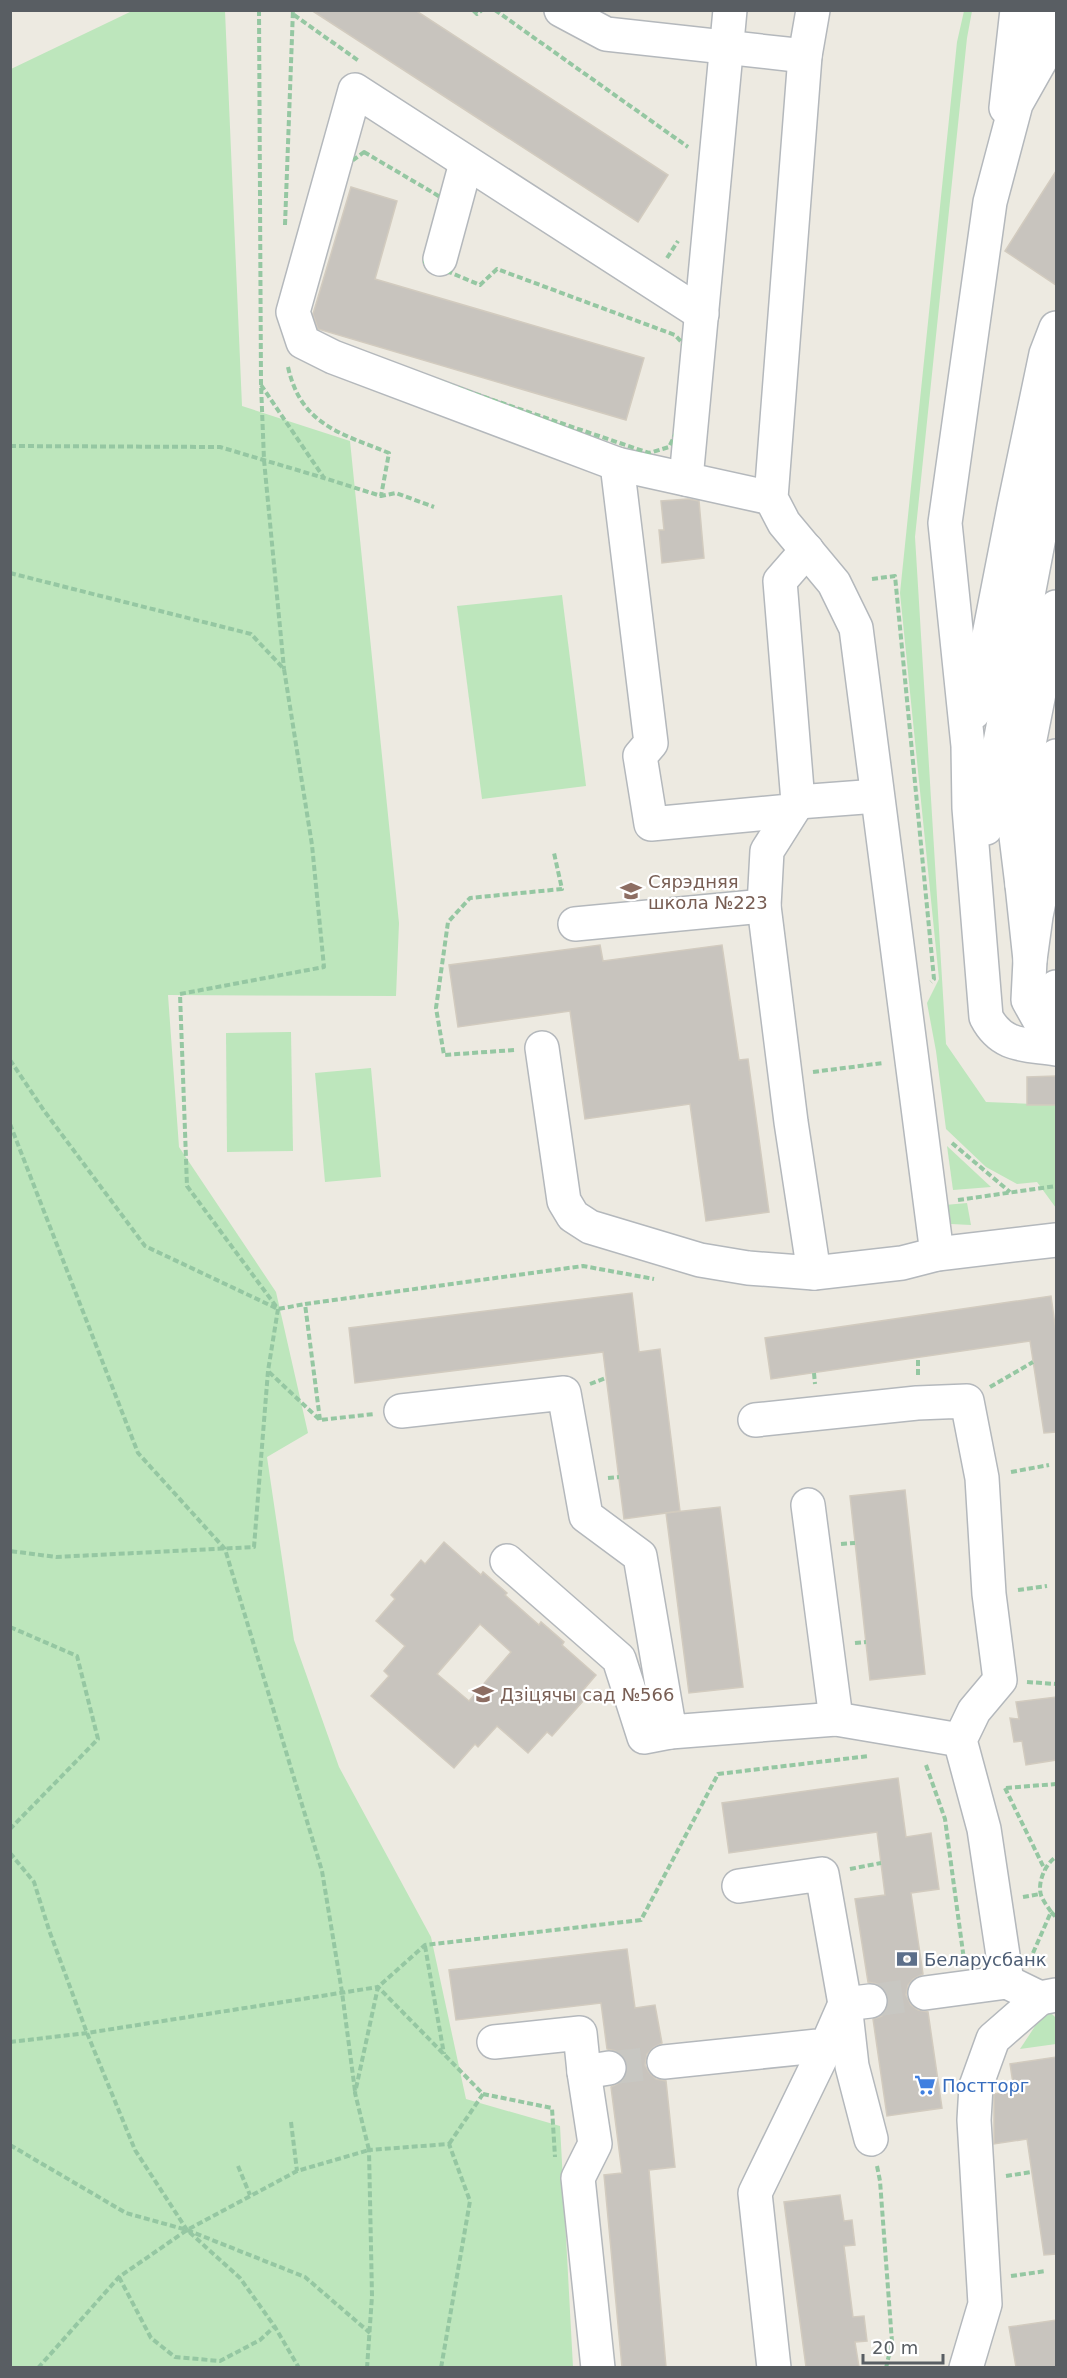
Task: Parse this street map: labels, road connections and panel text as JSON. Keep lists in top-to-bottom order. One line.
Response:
{"places":{"school or university":["Сярэдняя школа №223","Дзіцячы сад №566"],"bank":["Беларусбанк"],"supermarket":["Постторг"]},"scale_bar":"20 m"}
